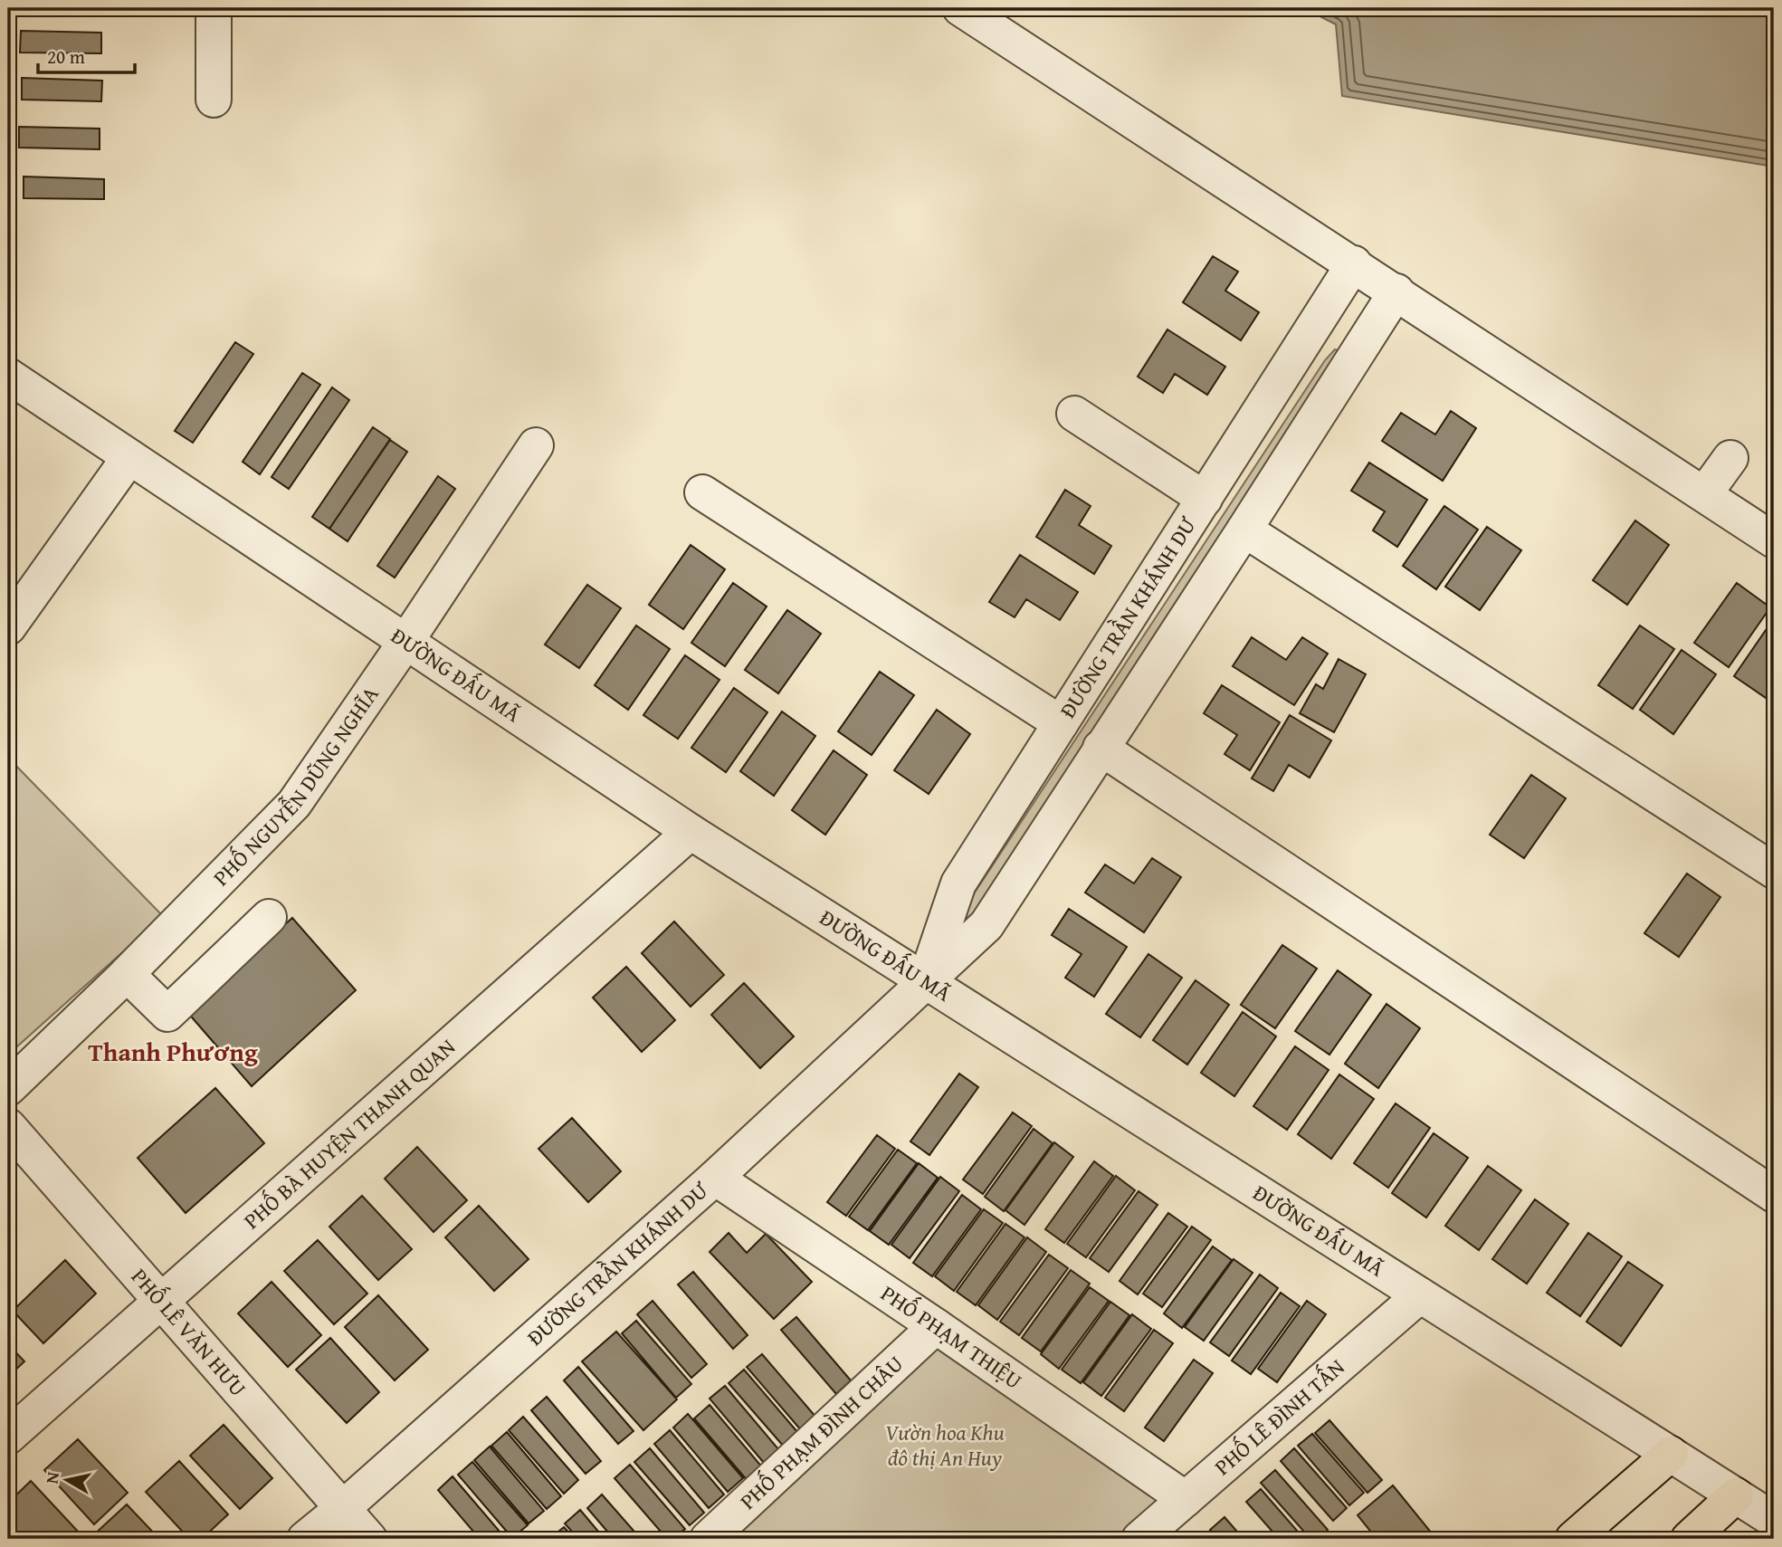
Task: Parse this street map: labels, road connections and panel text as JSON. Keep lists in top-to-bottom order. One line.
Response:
{"streets":{"street":["ĐƯỜNG TRẦN KHÁNH DƯ","ĐƯỜNG ĐẤU MÃ","PHỐ NGUYỄN DŨNG NGHĨA","PHỐ BÀ HUYỆN THANH QUAN","PHỐ LÊ VĂN HƯU","PHỐ PHẠM THIỆU","PHỐ LÊ ĐÌNH TẤN","PHỐ PHẠM ĐÌNH CHÂU"]},"crossings":[["ĐƯỜNG TRẦN KHÁNH DƯ","ĐƯỜNG ĐẤU MÃ"],["ĐƯỜNG TRẦN KHÁNH DƯ","PHỐ LÊ VĂN HƯU"],["ĐƯỜNG TRẦN KHÁNH DƯ","PHỐ PHẠM THIỆU"],["ĐƯỜNG ĐẤU MÃ","PHỐ NGUYỄN DŨNG NGHĨA"],["ĐƯỜNG ĐẤU MÃ","PHỐ BÀ HUYỆN THANH QUAN"],["ĐƯỜNG ĐẤU MÃ","PHỐ LÊ ĐÌNH TẤN"],["PHỐ BÀ HUYỆN THANH QUAN","PHỐ LÊ VĂN HƯU"],["PHỐ PHẠM THIỆU","PHỐ LÊ ĐÌNH TẤN"],["PHỐ PHẠM THIỆU","PHỐ PHẠM ĐÌNH CHÂU"]],"districts":["Thanh Phương"],"parks":["Vườn hoa Khu đô thị An Huy"],"scale_bar":"20 m","north":"left"}
